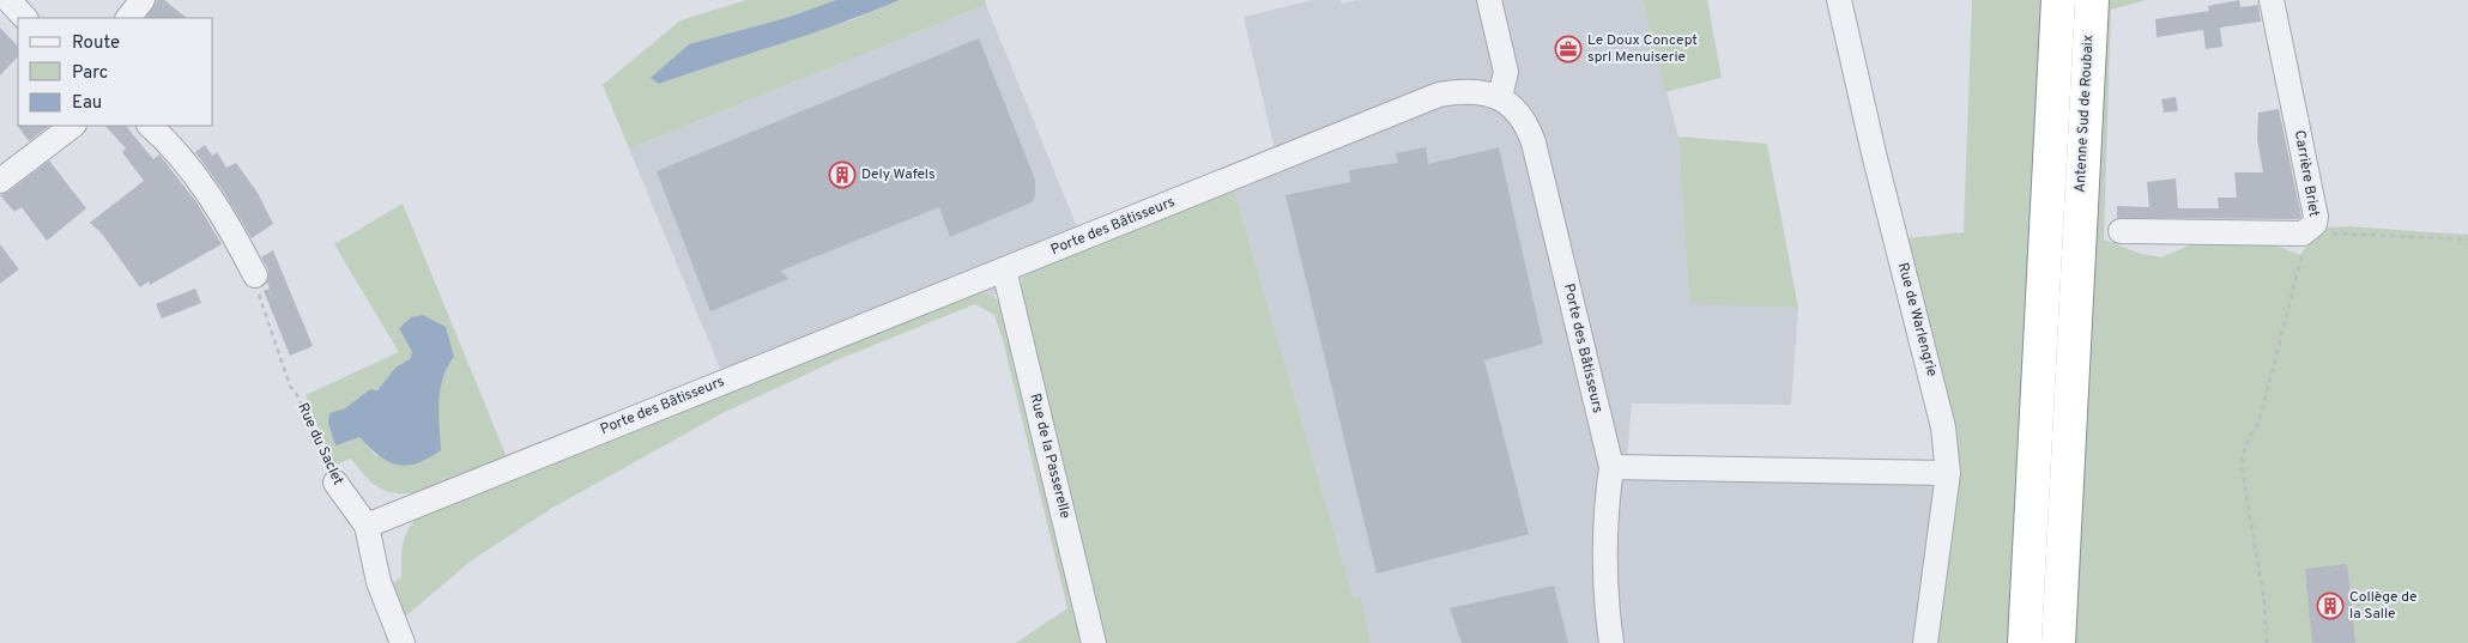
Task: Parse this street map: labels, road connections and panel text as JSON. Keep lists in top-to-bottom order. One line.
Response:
{"streets":{"highway":["Antenne Sud de Roubaix"],"street":["Carrière Briet","Porte des Bâtisseurs","Rue de Warlengrie","Rue du Saclet","Rue de la Passerelle"]},"crossings":[["Porte des Bâtisseurs","Rue du Saclet"],["Porte des Bâtisseurs","Rue de la Passerelle"]],"places":{"office":["Le Doux Concept sprl Menuiserie"],"building":["Dely Wafels","Collège de la Salle"]},"legend":["Route","Parc","Eau"]}
